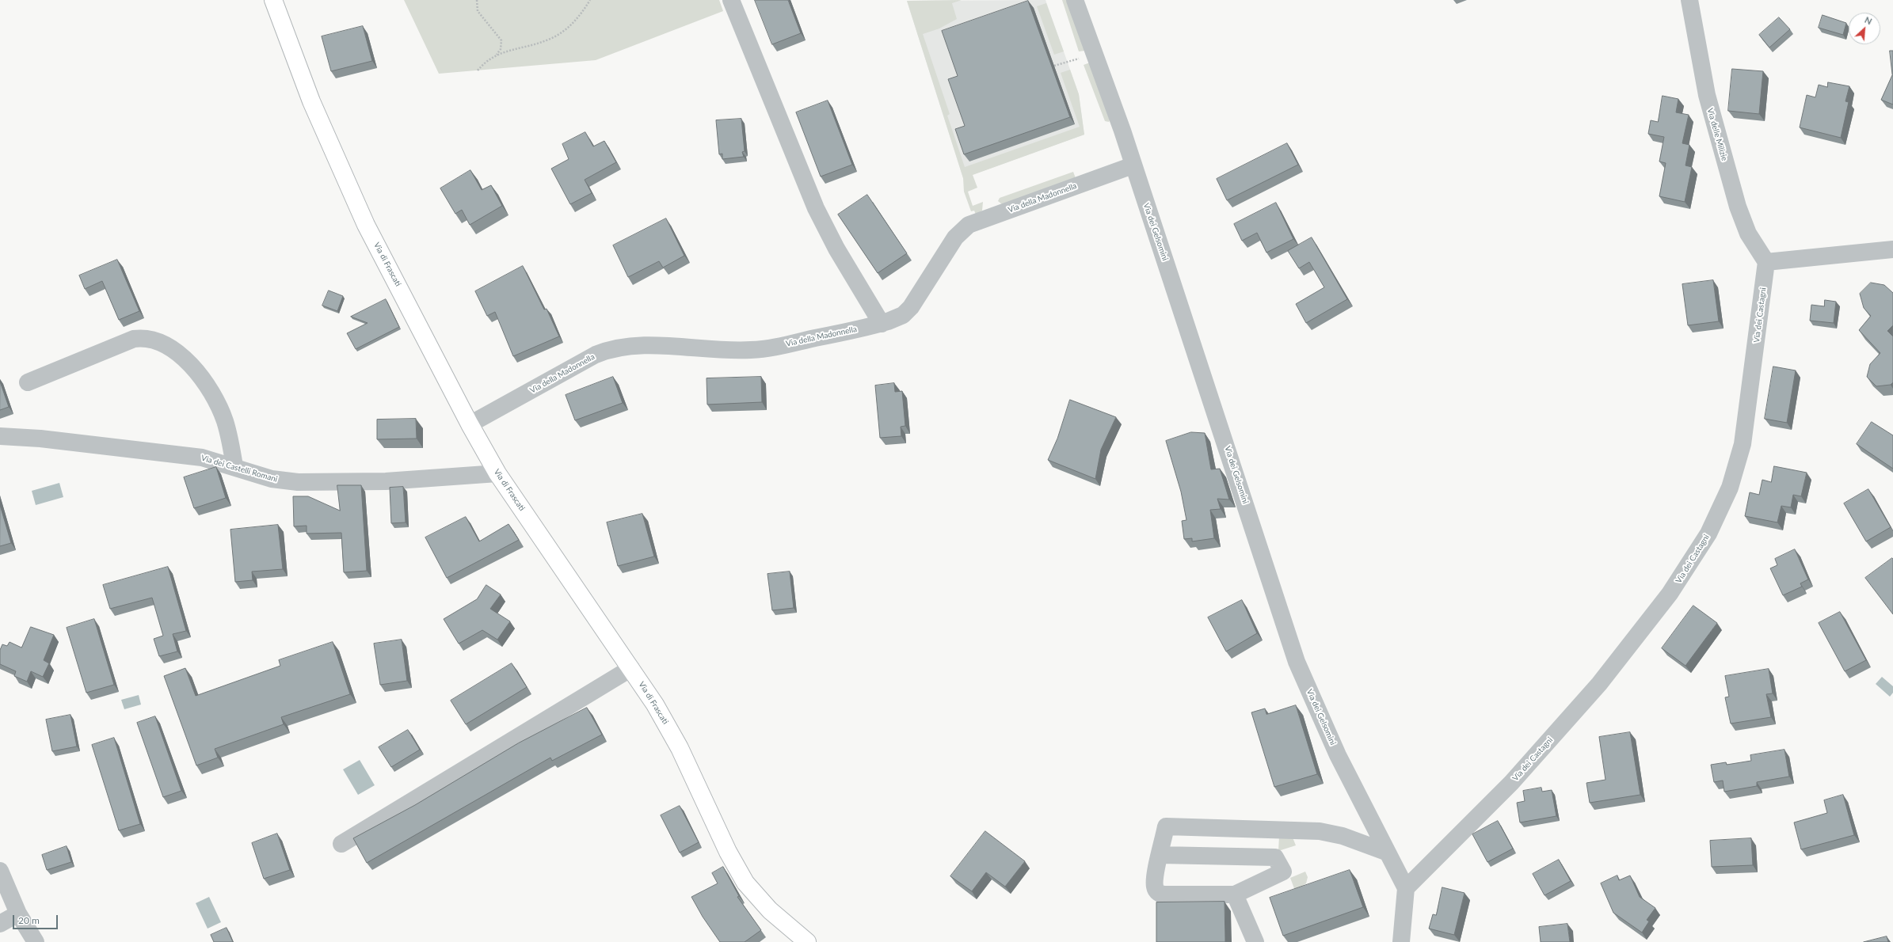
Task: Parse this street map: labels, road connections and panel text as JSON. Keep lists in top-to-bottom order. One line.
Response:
{"streets":{"main road":["Via di Frascati"],"street":["Via delle Milizie","Via della Madonnella","Via dei Gelsomini","Via dei Castagni","Via dei Castelli Romani"]},"crossings":[["Via delle Milizie","Via dei Castagni"],["Via della Madonnella","Via dei Gelsomini"],["Via della Madonnella","Via di Frascati"],["Via dei Gelsomini","Via dei Castagni"],["Via di Frascati","Via dei Castelli Romani"]],"scale_bar":"20 m","north":"top right"}
